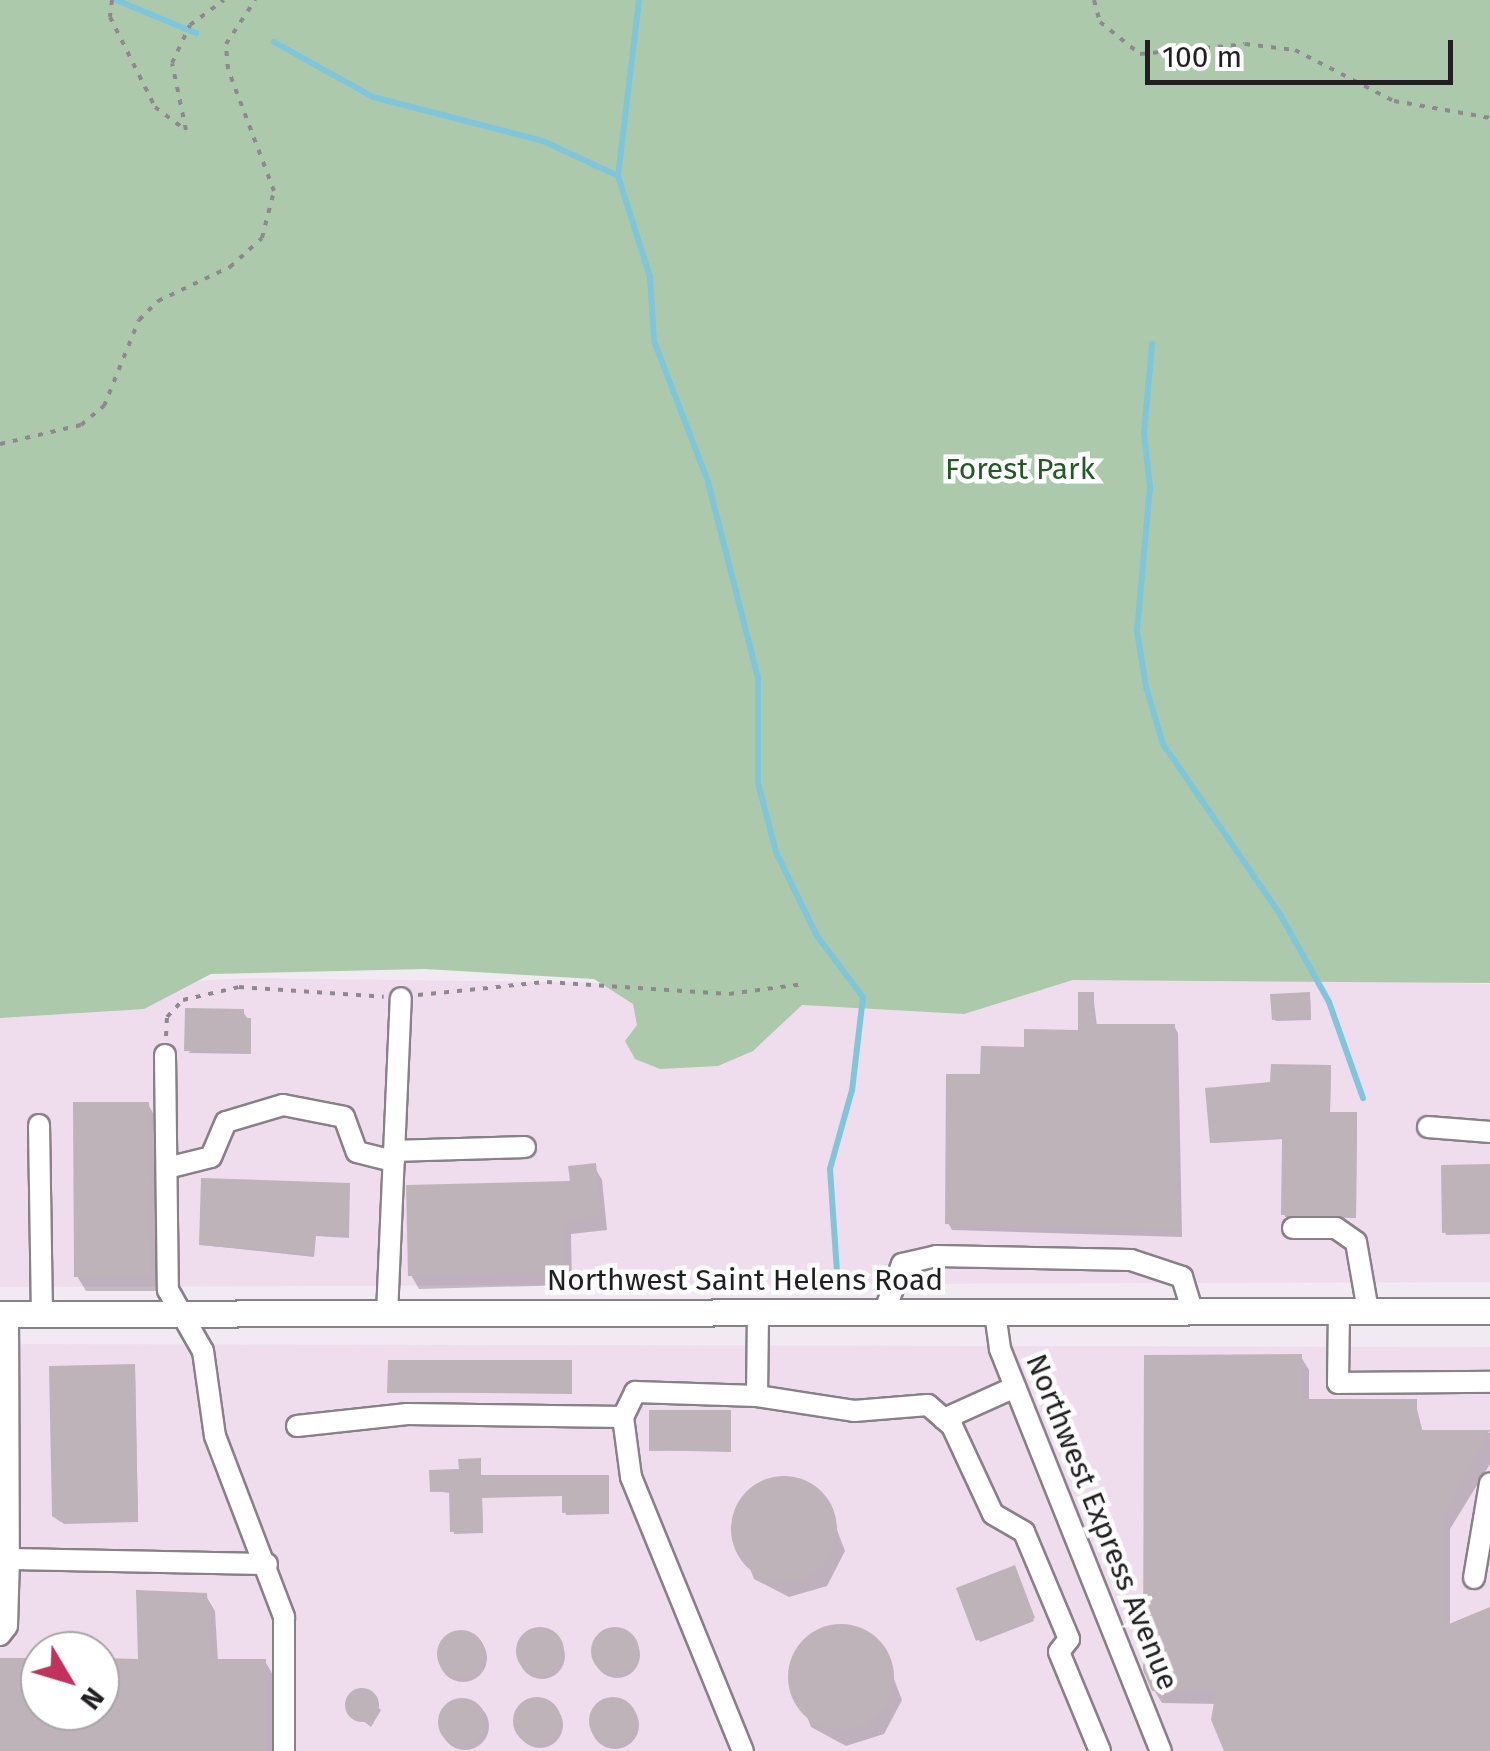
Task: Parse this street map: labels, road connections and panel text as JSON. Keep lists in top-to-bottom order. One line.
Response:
{"streets":{"main road":["Northwest Saint Helens Road"],"street":["Northwest Express Avenue"]},"crossings":[["Northwest Saint Helens Road","Northwest Express Avenue"]],"parks":["Forest Park"],"scale_bar":"100 m","north":"bottom right"}
